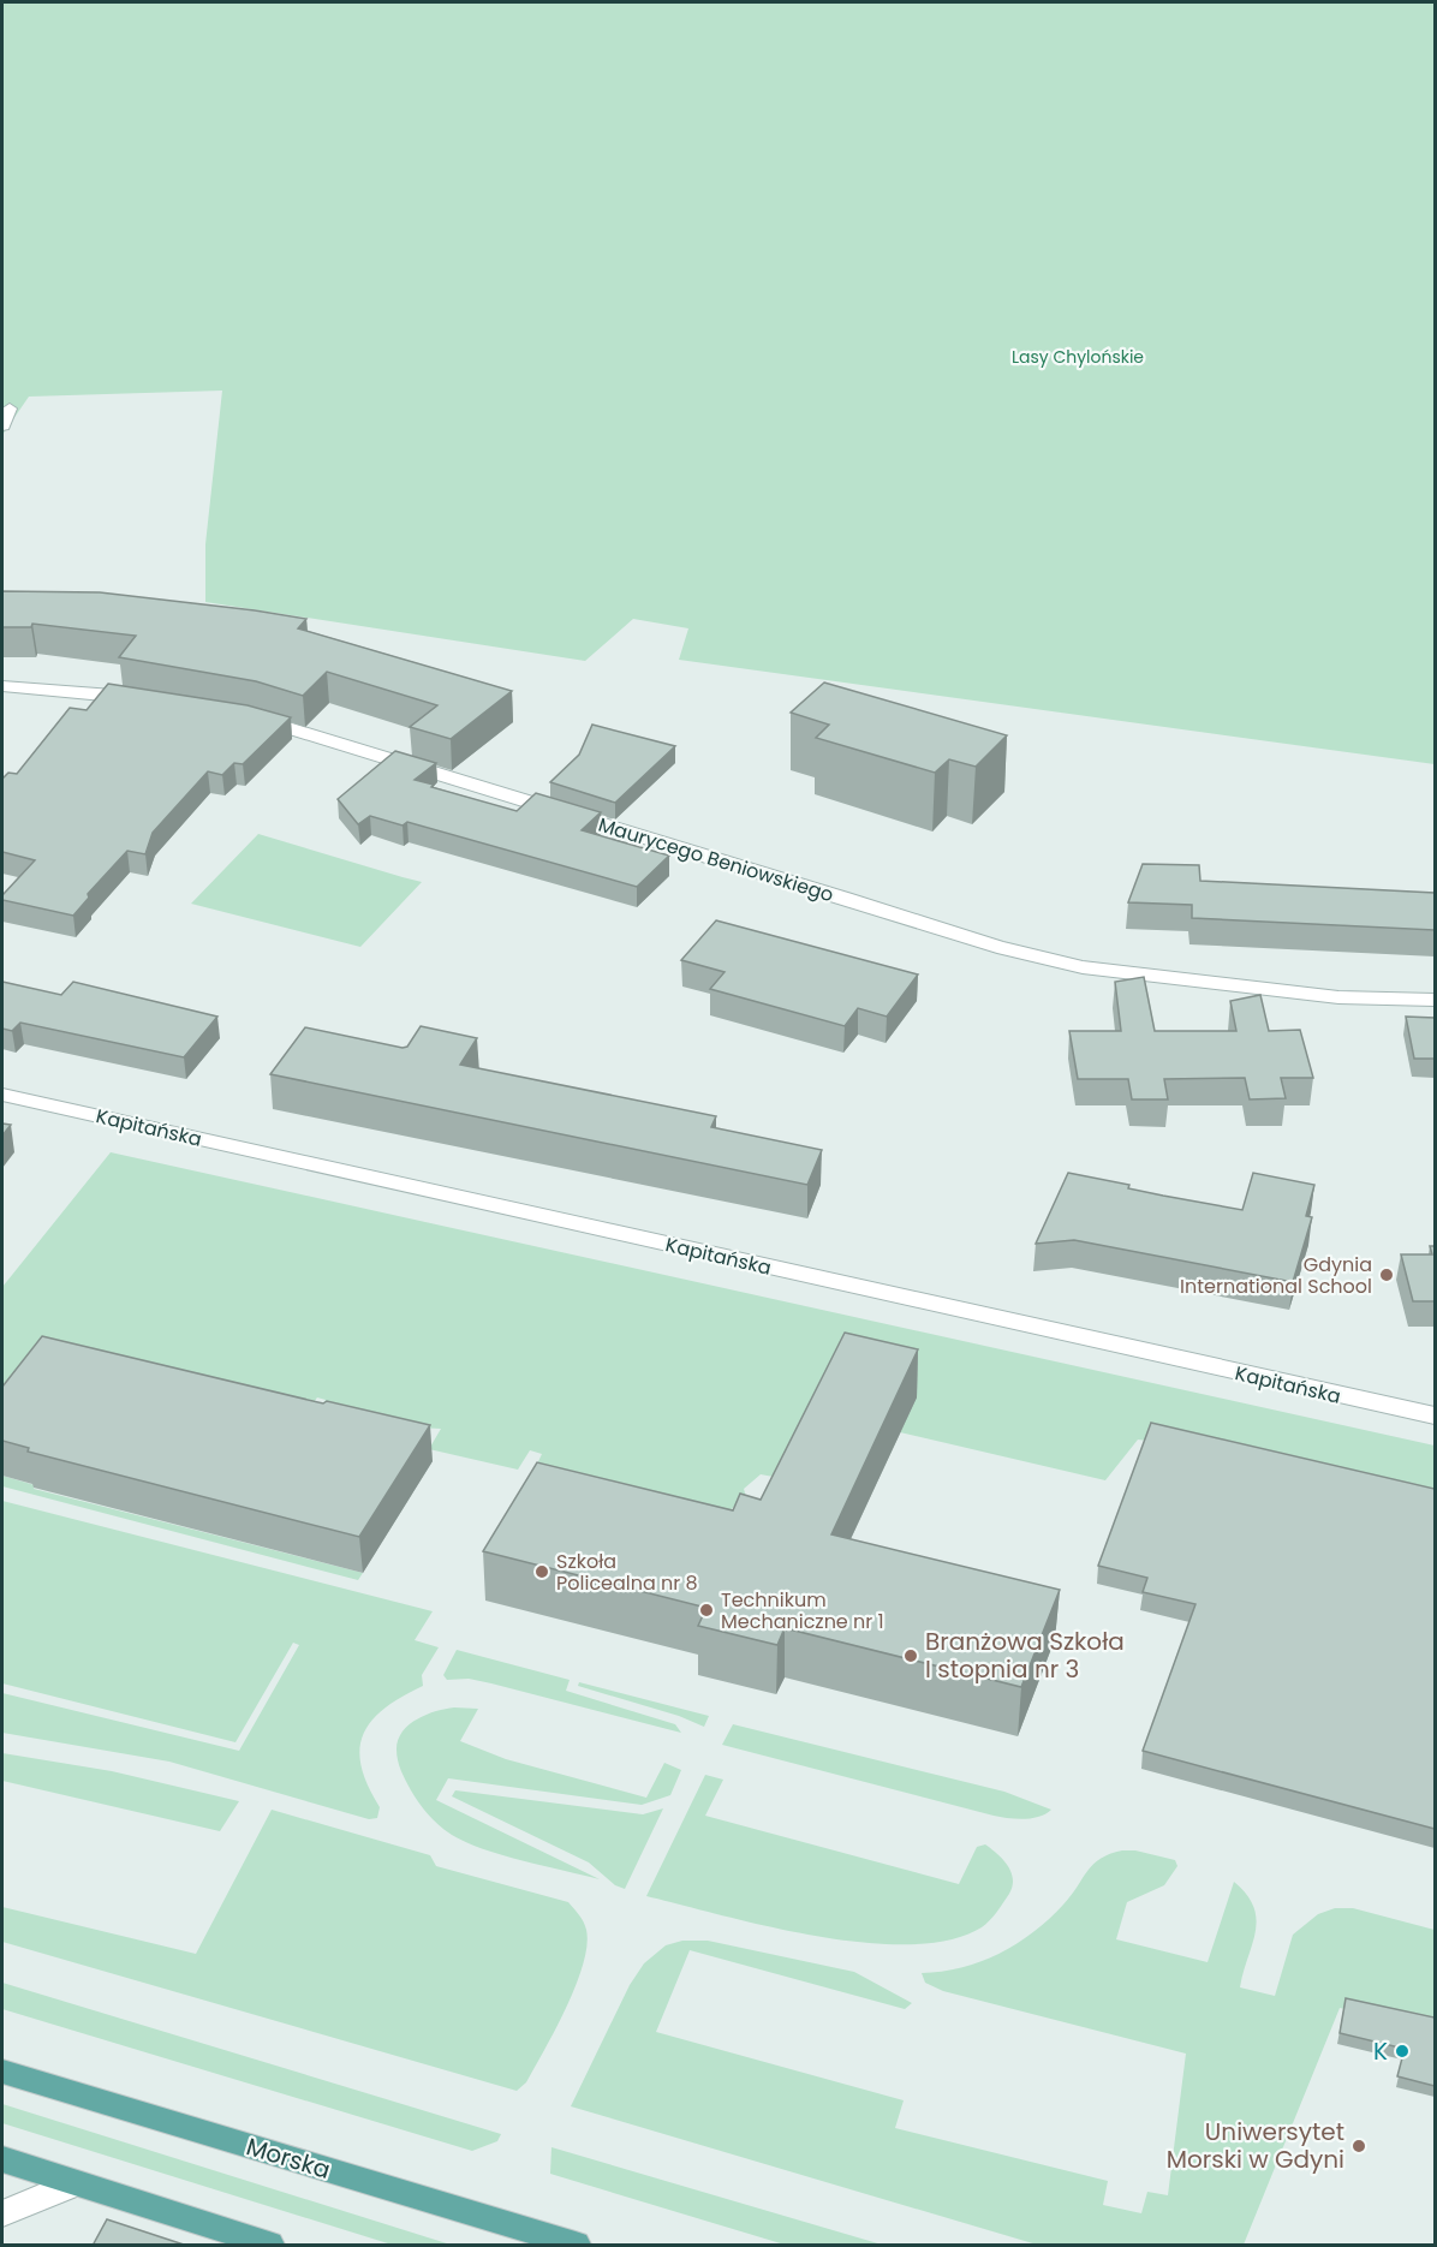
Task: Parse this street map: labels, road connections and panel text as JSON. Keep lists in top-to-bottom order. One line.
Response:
{"streets":{"main road":["Morska"],"street":["Maurycego Beniowskiego","Kapitańska"]},"parks":["Lasy Chylońskie"],"places":["Gdynia International School","Szkoła Policealna nr 8","Technikum Mechaniczne nr 1","Branżowa Szkoła I stopnia nr 3","K","Uniwersytet Morski w Gdyni"]}
